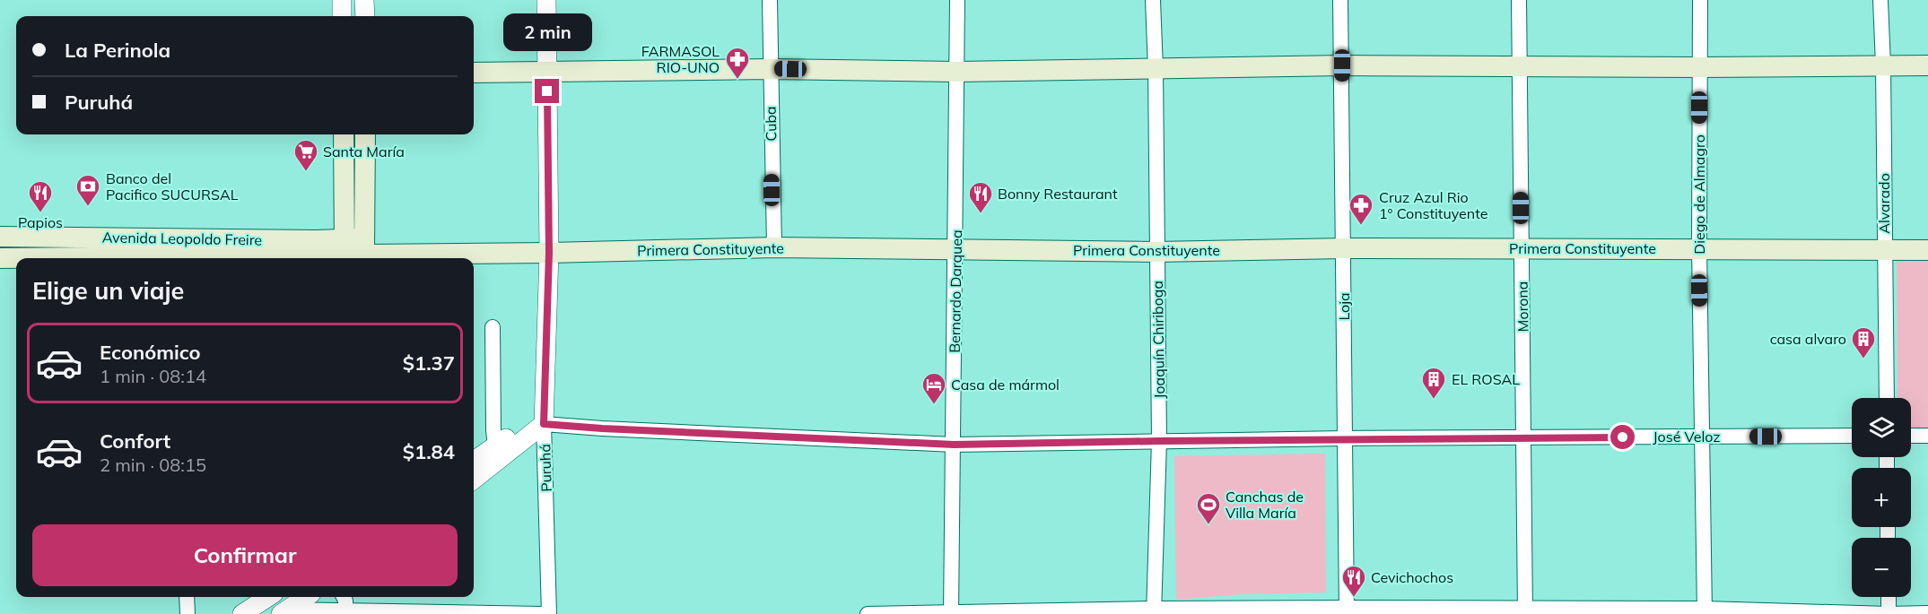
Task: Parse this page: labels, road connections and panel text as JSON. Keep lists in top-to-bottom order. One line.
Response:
{"streets":{"main road":["Avenida Leopoldo Freire","Primera Constituyente"],"street":["Cuba","Diego de Almagro","Alvarado","Bernardo Darquea","Loja","Morona","Joaquín Chiriboga","José Veloz","Puruhá"]},"crossings":[["Cuba","Primera Constituyente"],["Diego de Almagro","Primera Constituyente"],["Diego de Almagro","José Veloz"],["Alvarado","Primera Constituyente"],["Avenida Leopoldo Freire","Primera Constituyente"],["Primera Constituyente","Bernardo Darquea"],["Primera Constituyente","Loja"],["Primera Constituyente","Morona"],["Primera Constituyente","Joaquín Chiriboga"],["Primera Constituyente","Puruhá"],["Bernardo Darquea","José Veloz"],["Loja","José Veloz"],["Morona","José Veloz"],["Joaquín Chiriboga","José Veloz"],["José Veloz","Puruhá"]],"places":{"pharmacy":["FARMASOL RIO-UNO","Cruz Azul Rio 1° Constituyente"],"supermarket":["Santa María"],"bank":["Banco del Pacifico SUCURSAL"],"restaurant":["Papios","Bonny Restaurant","Cevichochos"],"building":["casa alvaro","EL ROSAL"],"hotel":["Casa de mármol"],"sports":["Canchas de Villa María"]},"page":{"bubble":"2 min","banner":["La Perinola","Puruhá"],"heading":"Elige un viaje","list":[{"name":"Económico","note":"1 min · 08:14","value":"$1.37"},{"name":"Confort","note":"2 min · 08:15","value":"$1.84"}],"map_buttons":["+","−"],"buttons":"Confirmar"}}
